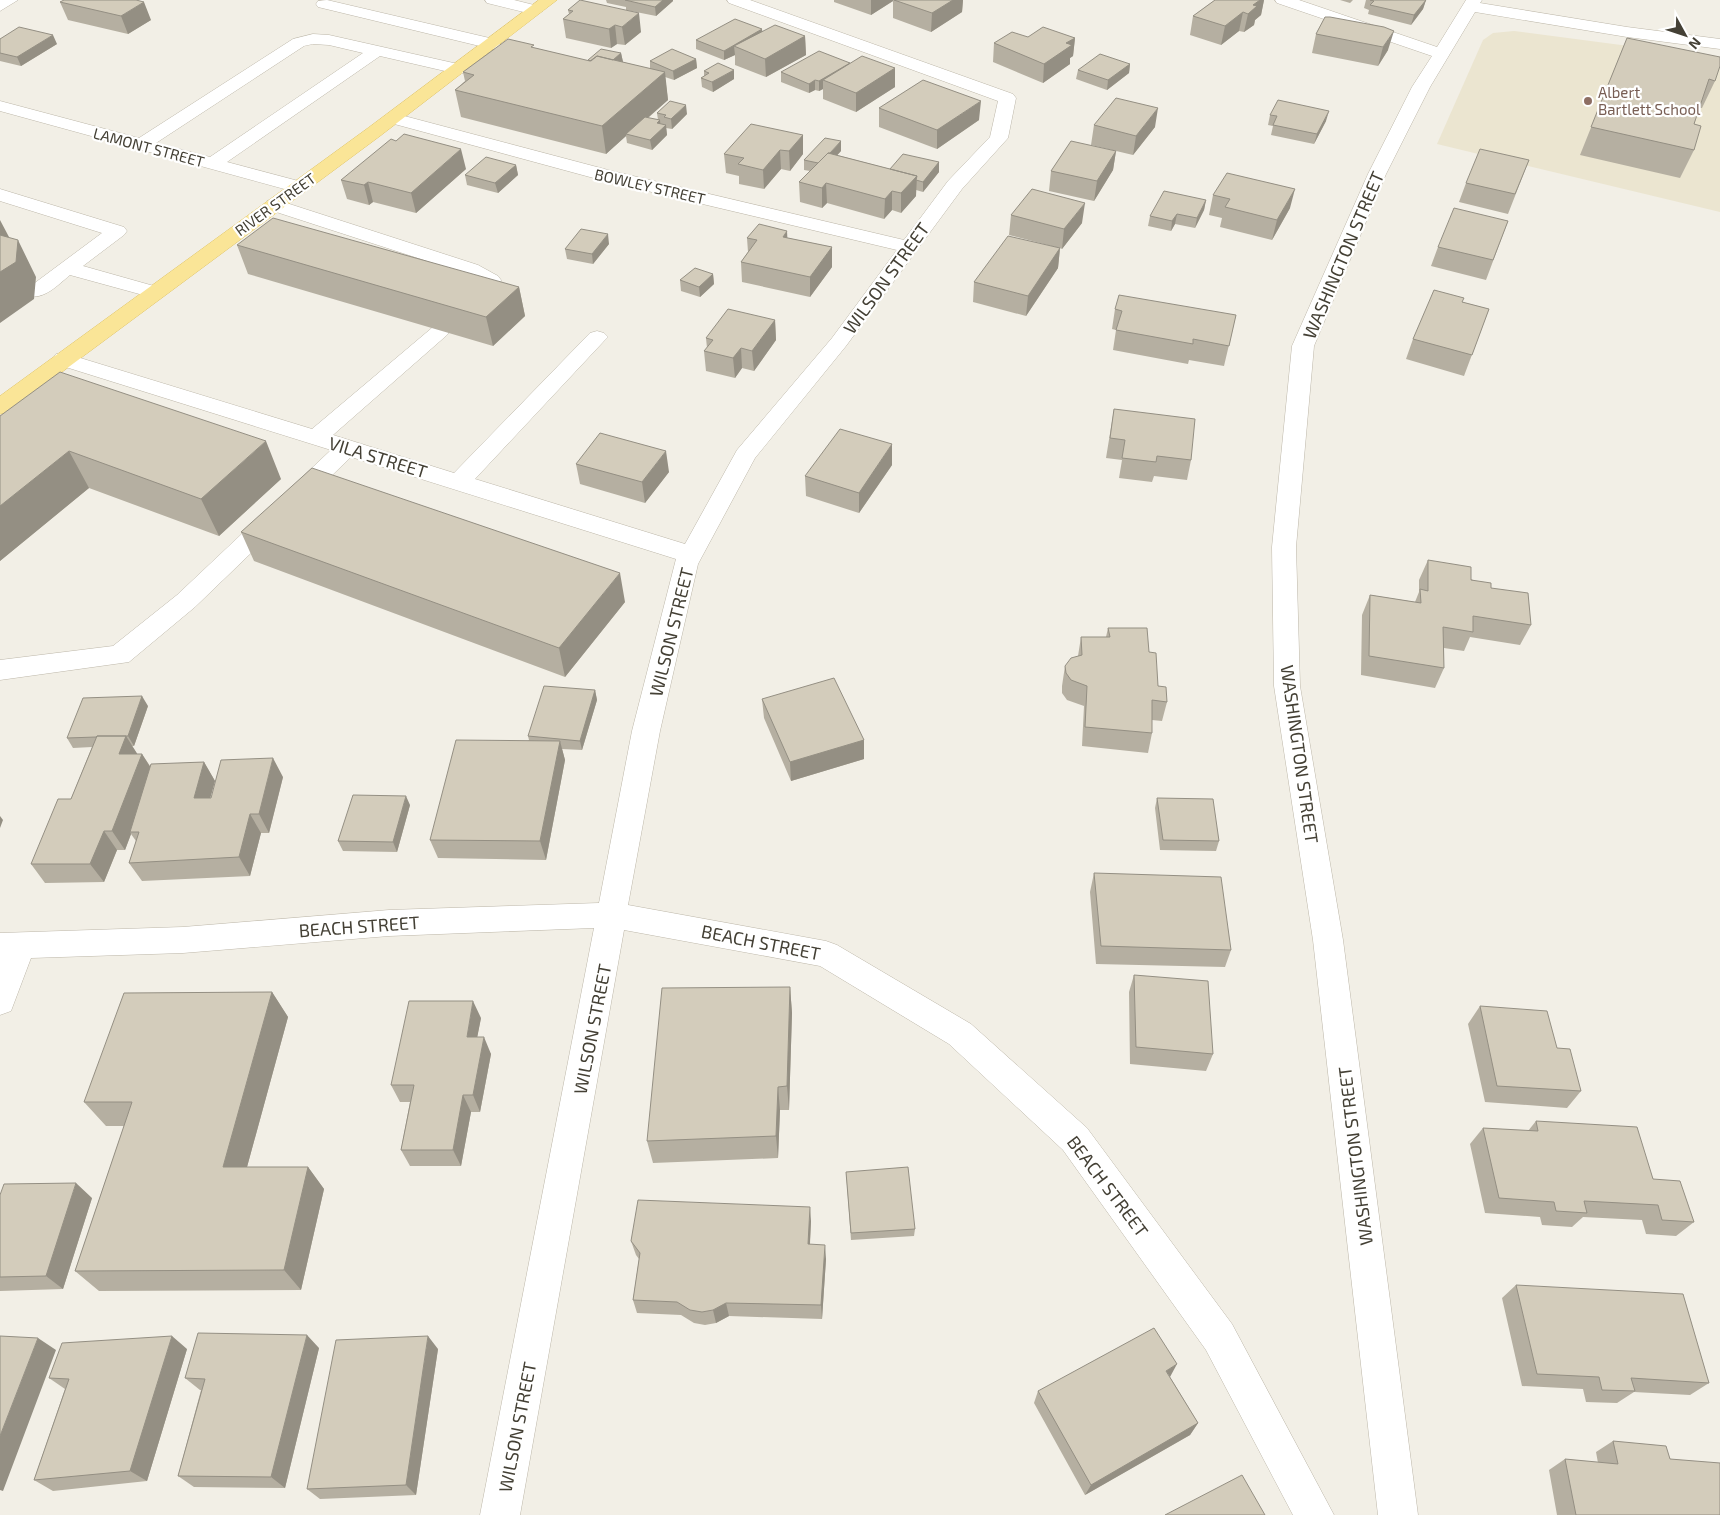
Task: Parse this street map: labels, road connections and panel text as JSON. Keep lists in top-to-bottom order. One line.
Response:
{"streets":{"main road":["RIVER STREET"],"street":["LAMONT STREET","BOWLEY STREET","WASHINGTON STREET","WILSON STREET","VILA STREET","BEACH STREET"]},"crossings":[["LAMONT STREET","RIVER STREET"],["BOWLEY STREET","RIVER STREET"],["BOWLEY STREET","WILSON STREET"],["RIVER STREET","VILA STREET"],["WILSON STREET","VILA STREET"],["WILSON STREET","BEACH STREET"]],"places":["Albert Bartlett School"],"north":"bottom right"}
